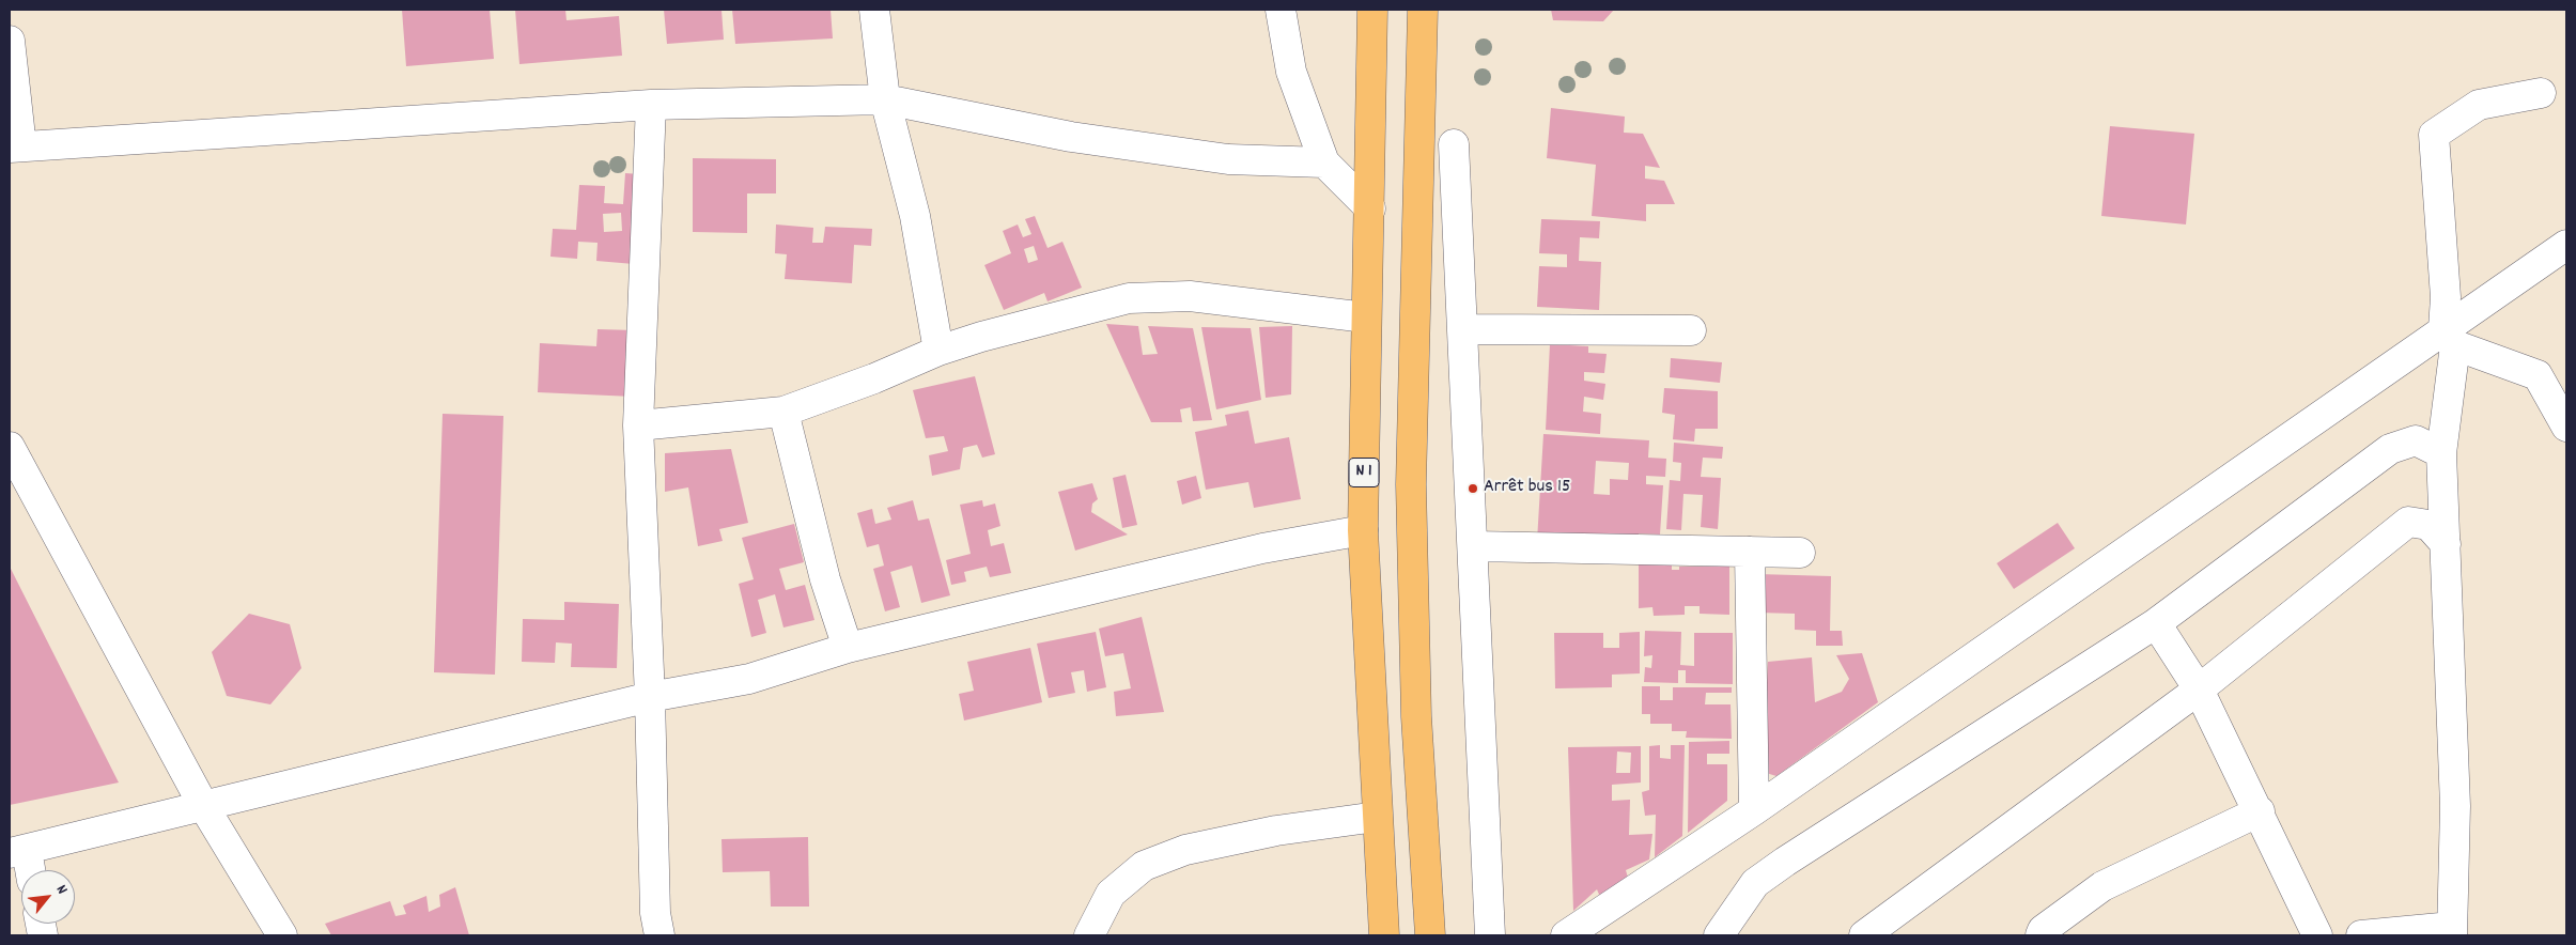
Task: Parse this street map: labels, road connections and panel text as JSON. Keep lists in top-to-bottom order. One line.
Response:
{"streets":{"highway":["N 1"]},"places":["Arrêt bus 15"],"north":"top right"}
